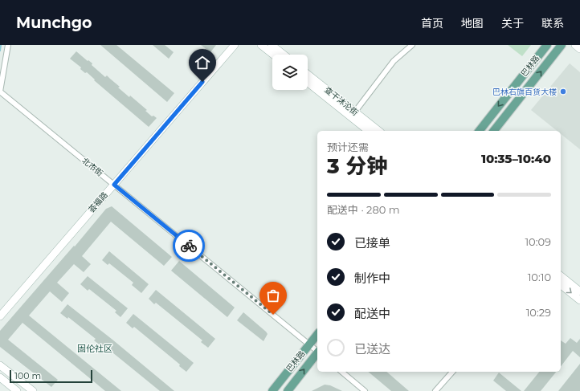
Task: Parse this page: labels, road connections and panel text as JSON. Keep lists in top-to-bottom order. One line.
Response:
{"streets":{"main road":["巴林路"],"street":["查干沐沦街","北市街","荟福路"]},"crossings":[["巴林路","北市街"],["北市街","荟福路"]],"districts":["固伦社区"],"places":["巴林右旗百货大楼"],"scale_bar":"100 m","page":{"header":"Munchgo","nav":["首页","地图","关于","联系"],"heading":["3 分钟","预计还需","10:35–10:40"],"bar":"配送中 · 280 m","list":[["已接单","10:09"],["制作中","10:10"],["配送中","10:29"],"已送达"],"scale":"100 m"}}
